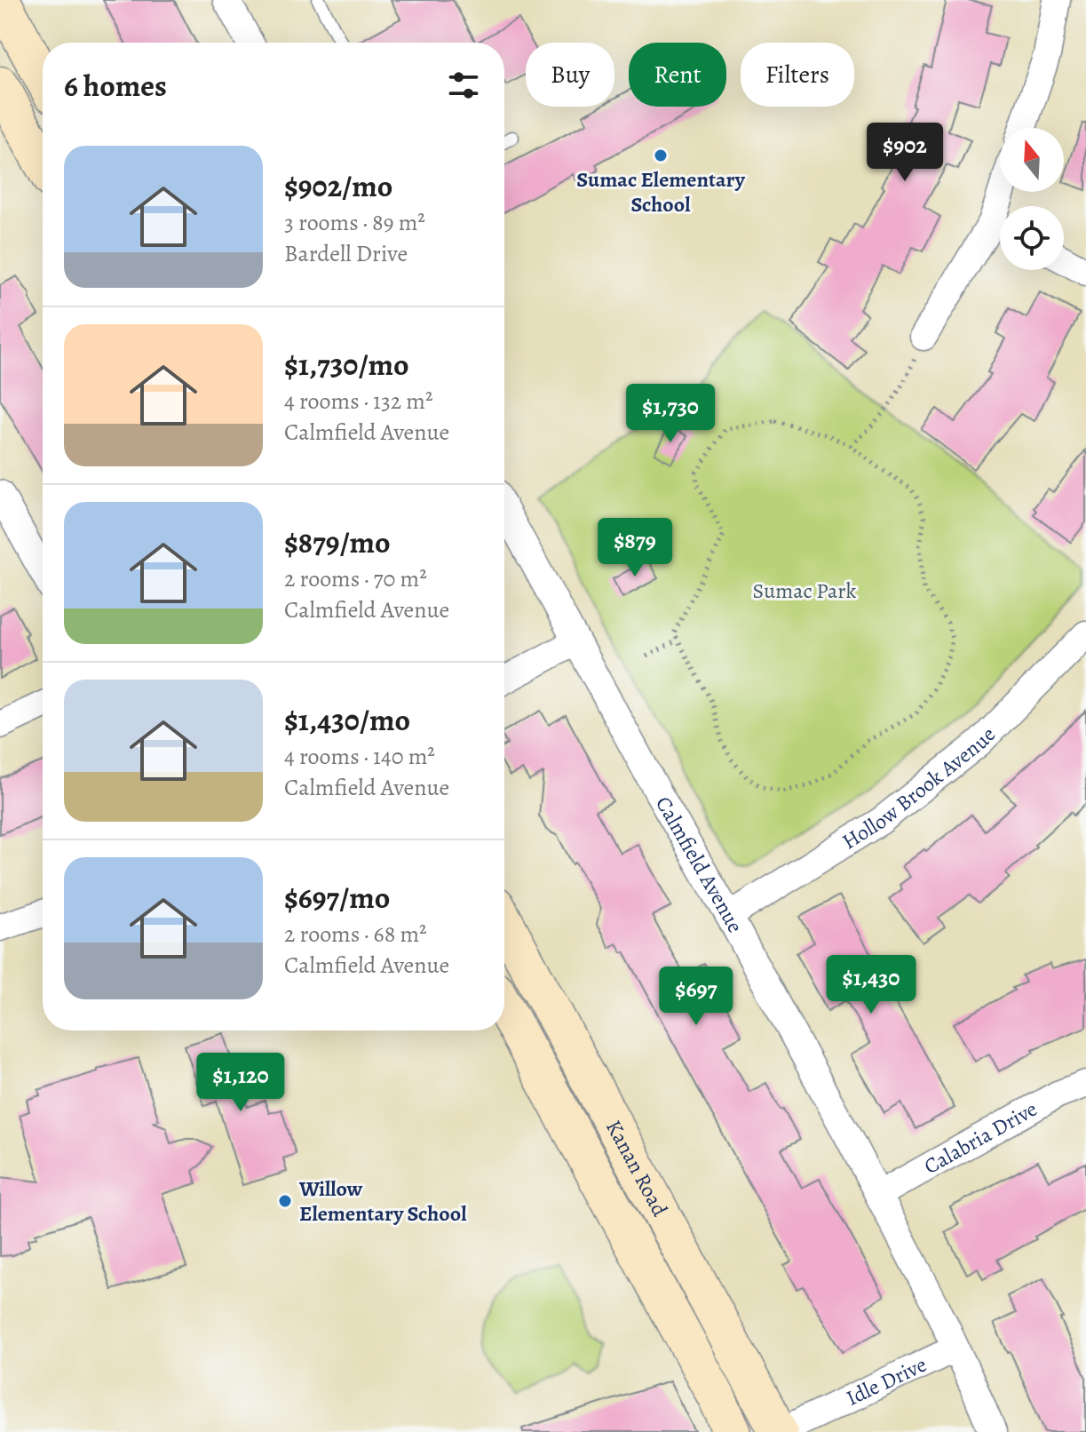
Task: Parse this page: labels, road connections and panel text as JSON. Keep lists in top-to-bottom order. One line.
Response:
{"streets":{"main road":["Kanan Road"],"street":["Hollow Brook Avenue","Calmfield Avenue","Calabria Drive","Idle Drive"]},"crossings":[["Hollow Brook Avenue","Calmfield Avenue"],["Calmfield Avenue","Calabria Drive"],["Calmfield Avenue","Idle Drive"],["Kanan Road","Idle Drive"]],"parks":["Sumac Park"],"places":["Sumac Elementary School","Willow Elementary School"],"north":"top","page":{"chip":["Buy","Rent","Filters"],"heading":"6 homes","price":["$902","$1,730","$879","$1,430","$697","$1,120"],"list":[{"name":"$902/mo","note":"3 rooms · 89 m² · Bardell Drive"},{"name":"$1,730/mo","note":"4 rooms · 132 m² · Calmfield Avenue"},{"name":"$879/mo","note":"2 rooms · 70 m² · Calmfield Avenue"},{"name":"$1,430/mo","note":"4 rooms · 140 m² · Calmfield Avenue"},{"name":"$697/mo","note":"2 rooms · 68 m² · Calmfield Avenue"}]}}
